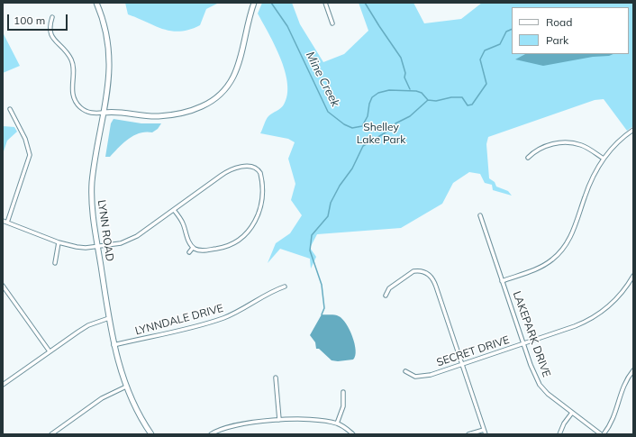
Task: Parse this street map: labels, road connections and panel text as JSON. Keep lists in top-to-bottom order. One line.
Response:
{"streets":{"main road":["LYNN ROAD"],"street":["LYNNDALE DRIVE","LAKEPARK DRIVE","SECRET DRIVE"]},"crossings":[["LYNN ROAD","LYNNDALE DRIVE"],["LAKEPARK DRIVE","SECRET DRIVE"]],"water":["Mine Creek"],"parks":["Shelley Lake Park"],"legend":["Road","Park"],"scale_bar":"100 m"}
